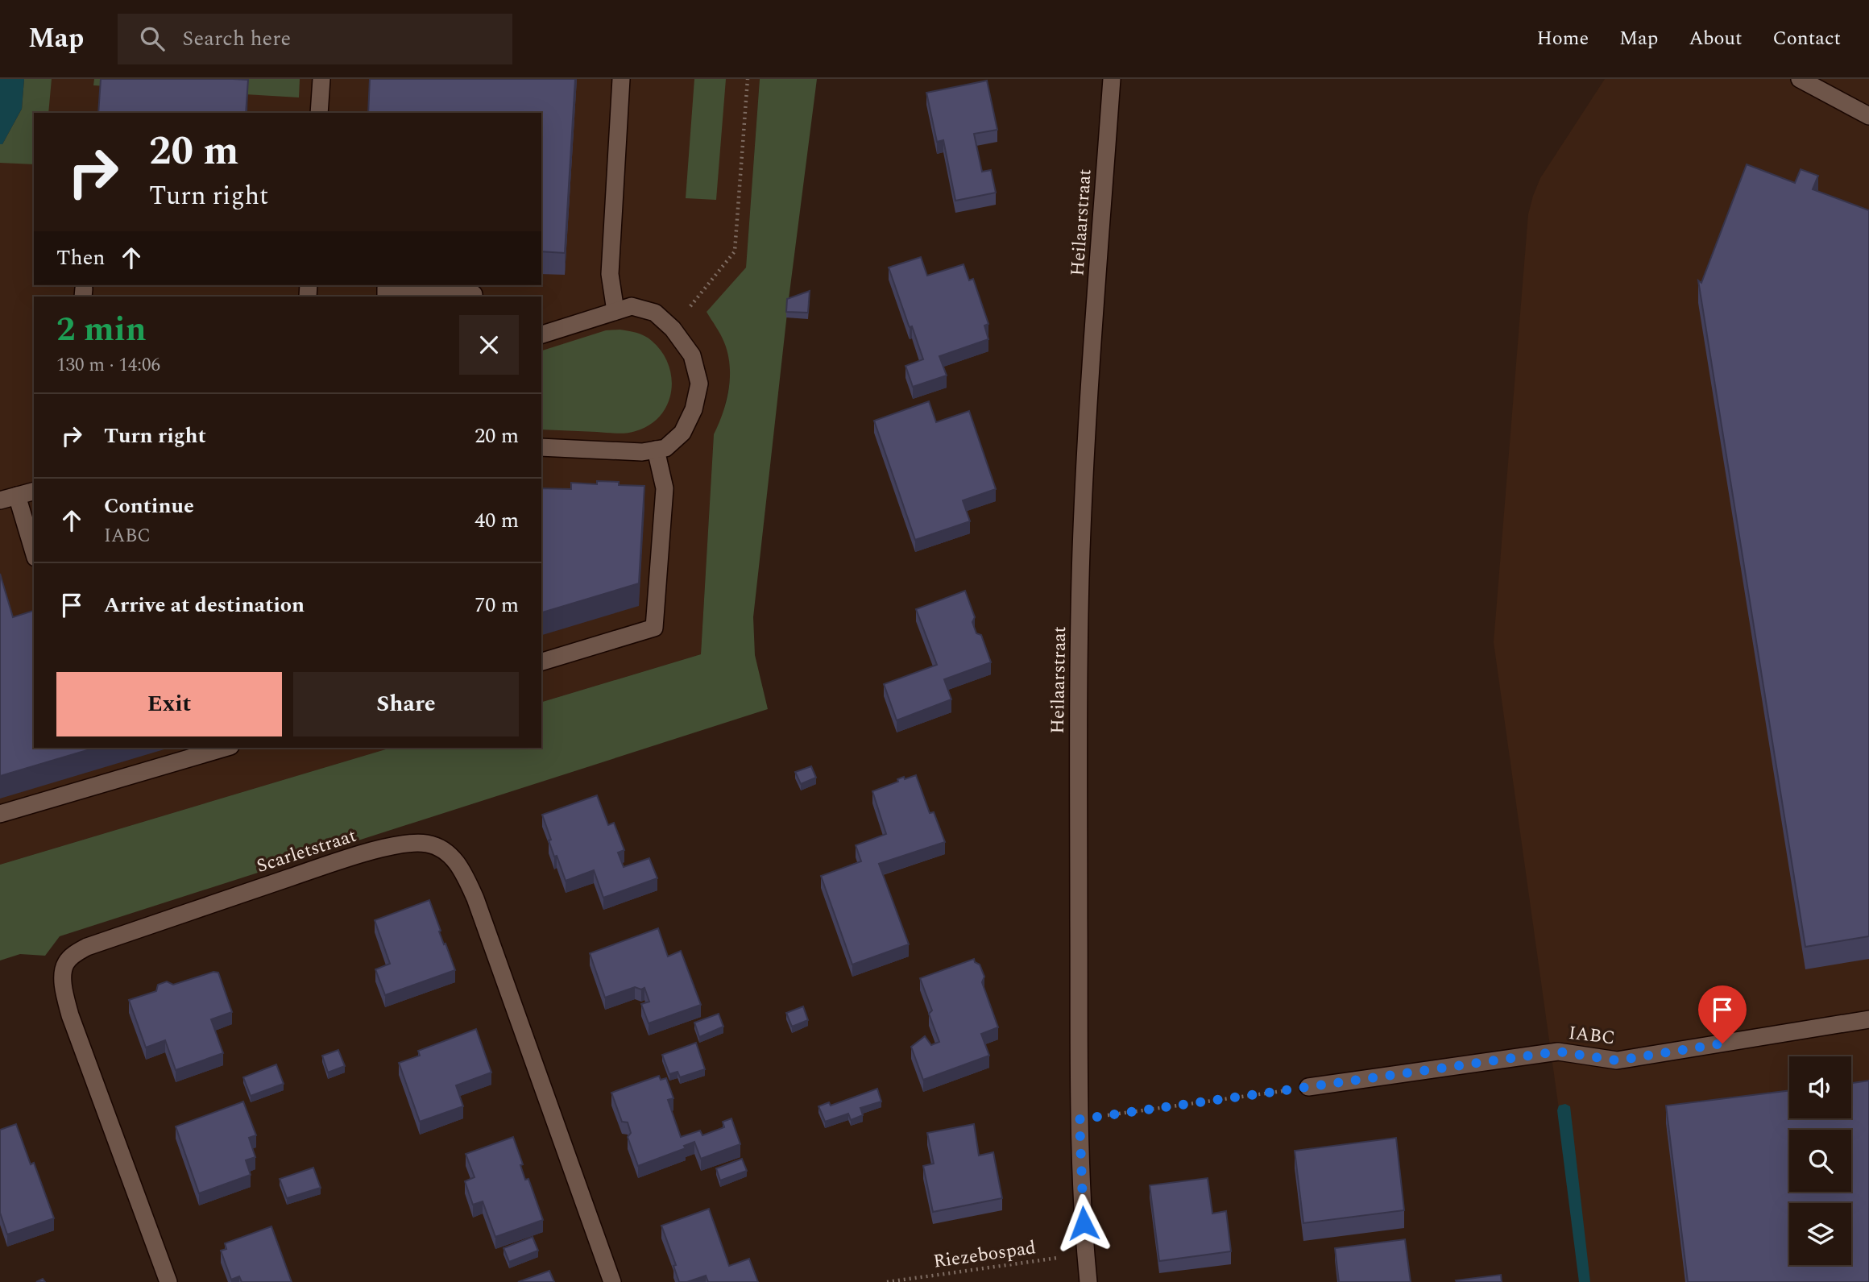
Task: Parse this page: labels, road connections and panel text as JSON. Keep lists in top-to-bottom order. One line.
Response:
{"streets":{"street":["Heilaarstraat","Scarletstraat","IABC"],"path":["Riezebospad"]},"crossings":[["Heilaarstraat","Riezebospad"]],"page":{"header":"Map","search":"Search here","nav":["Home","Map","About","Contact"],"turn":["20 m","Turn right"],"then":"Then","heading":["2 min","130 m · 14:06"],"list":[{"name":"Turn right","value":"20 m"},{"name":"Continue","note":"IABC","value":"40 m"},{"name":"Arrive at destination","value":"70 m"}],"buttons":["Exit","Share"]}}
